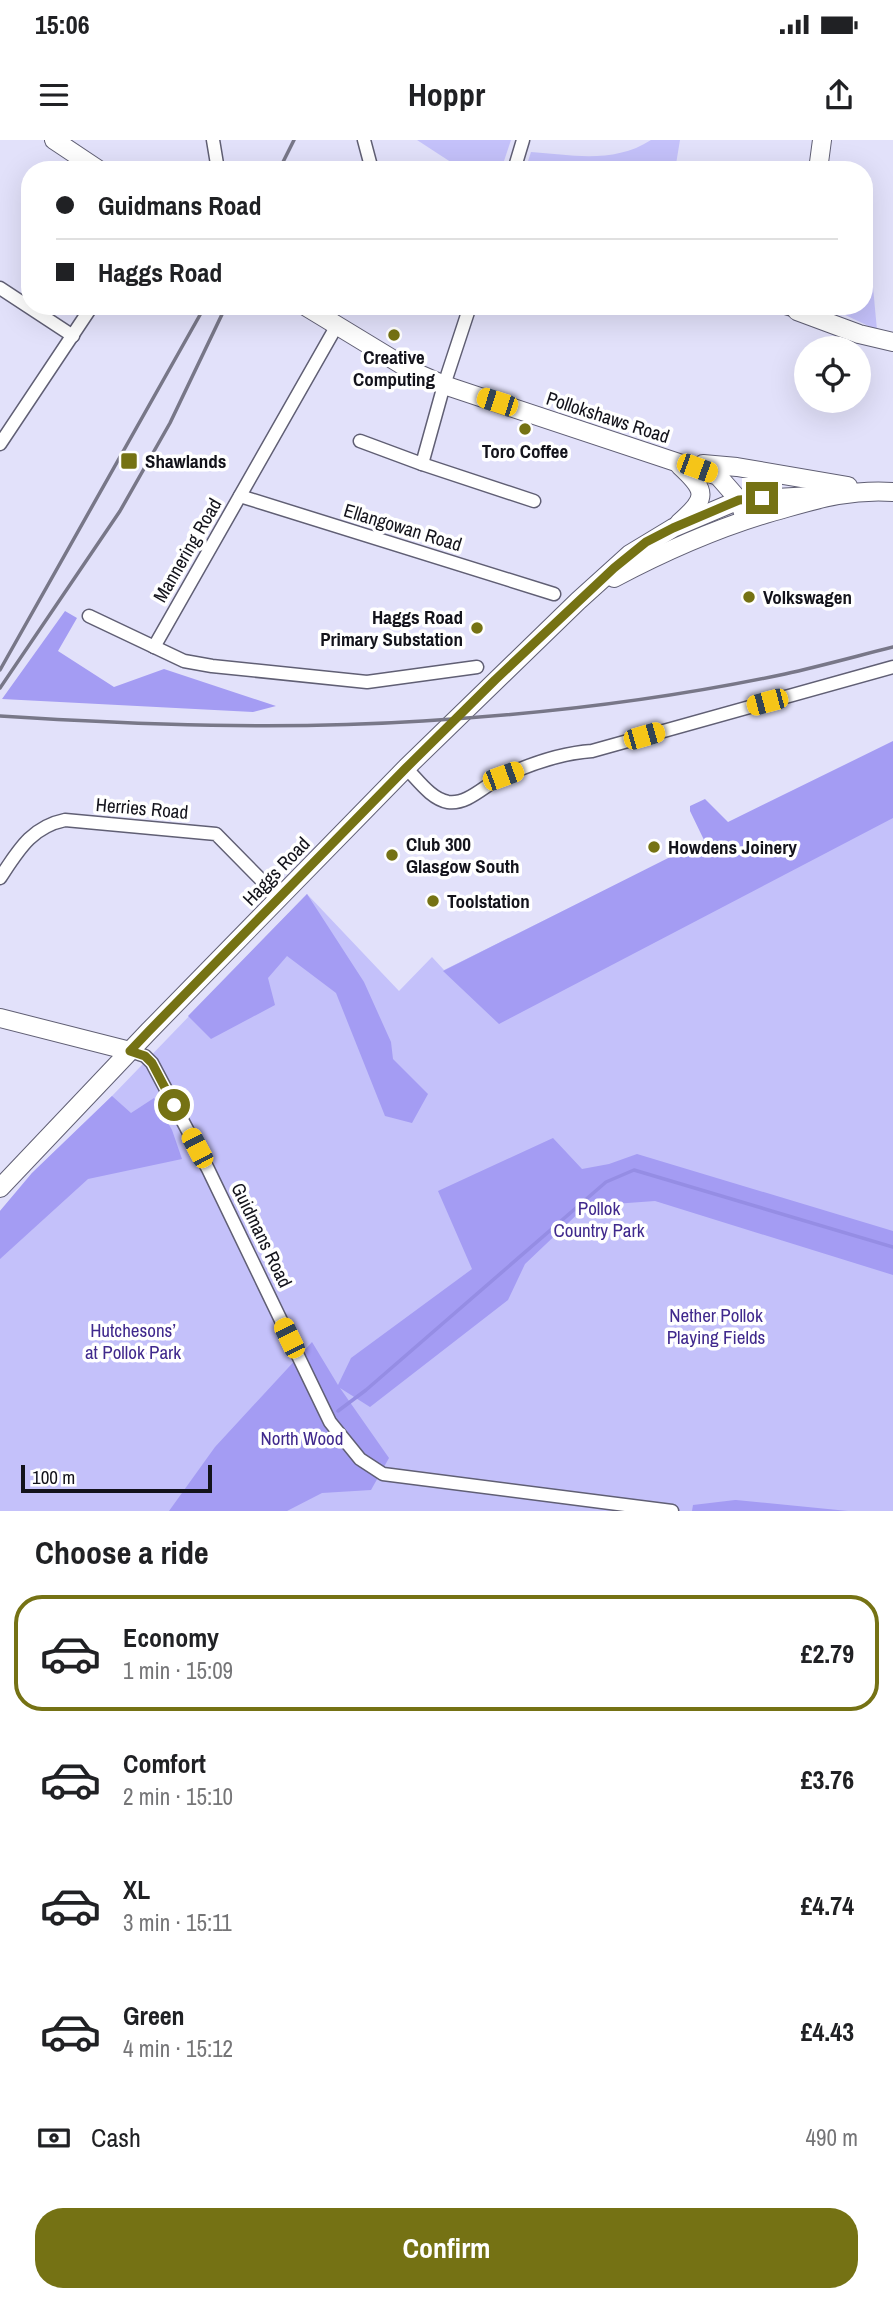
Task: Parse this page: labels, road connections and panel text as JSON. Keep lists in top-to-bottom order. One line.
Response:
{"streets":{"main road":["Pollokshaws Road","Haggs Road"],"street":["Ellangowan Road","Mannering Road","Herries Road","Guidmans Road"]},"crossings":[["Pollokshaws Road","Mannering Road"],["Pollokshaws Road","Haggs Road"],["Ellangowan Road","Mannering Road"],["Herries Road","Haggs Road"],["Haggs Road","Guidmans Road"]],"parks":["Pollok Country Park","Nether Pollok Playing Fields","Hutchesons’ at Pollok Park","North Wood"],"places":{"other":["Creative Computing","Toro Coffee","Volkswagen","Haggs Road Primary Substation","Howdens Joinery","Club 300 Glasgow South","Toolstation"],"transit":["Shawlands"]},"scale_bar":"100 m","page":{"status":"15:06","header":"Hoppr","banner":["Guidmans Road","Haggs Road"],"scale":"100 m","heading":"Choose a ride","list":[{"name":"Economy","note":"1 min · 15:09","value":"£2.79"},{"name":"Comfort","note":"2 min · 15:10","value":"£3.76"},{"name":"XL","note":"3 min · 15:11","value":"£4.74"},{"name":"Green","note":"4 min · 15:12","value":"£4.43"}],"pay":["Cash","490 m"],"buttons":"Confirm"}}
